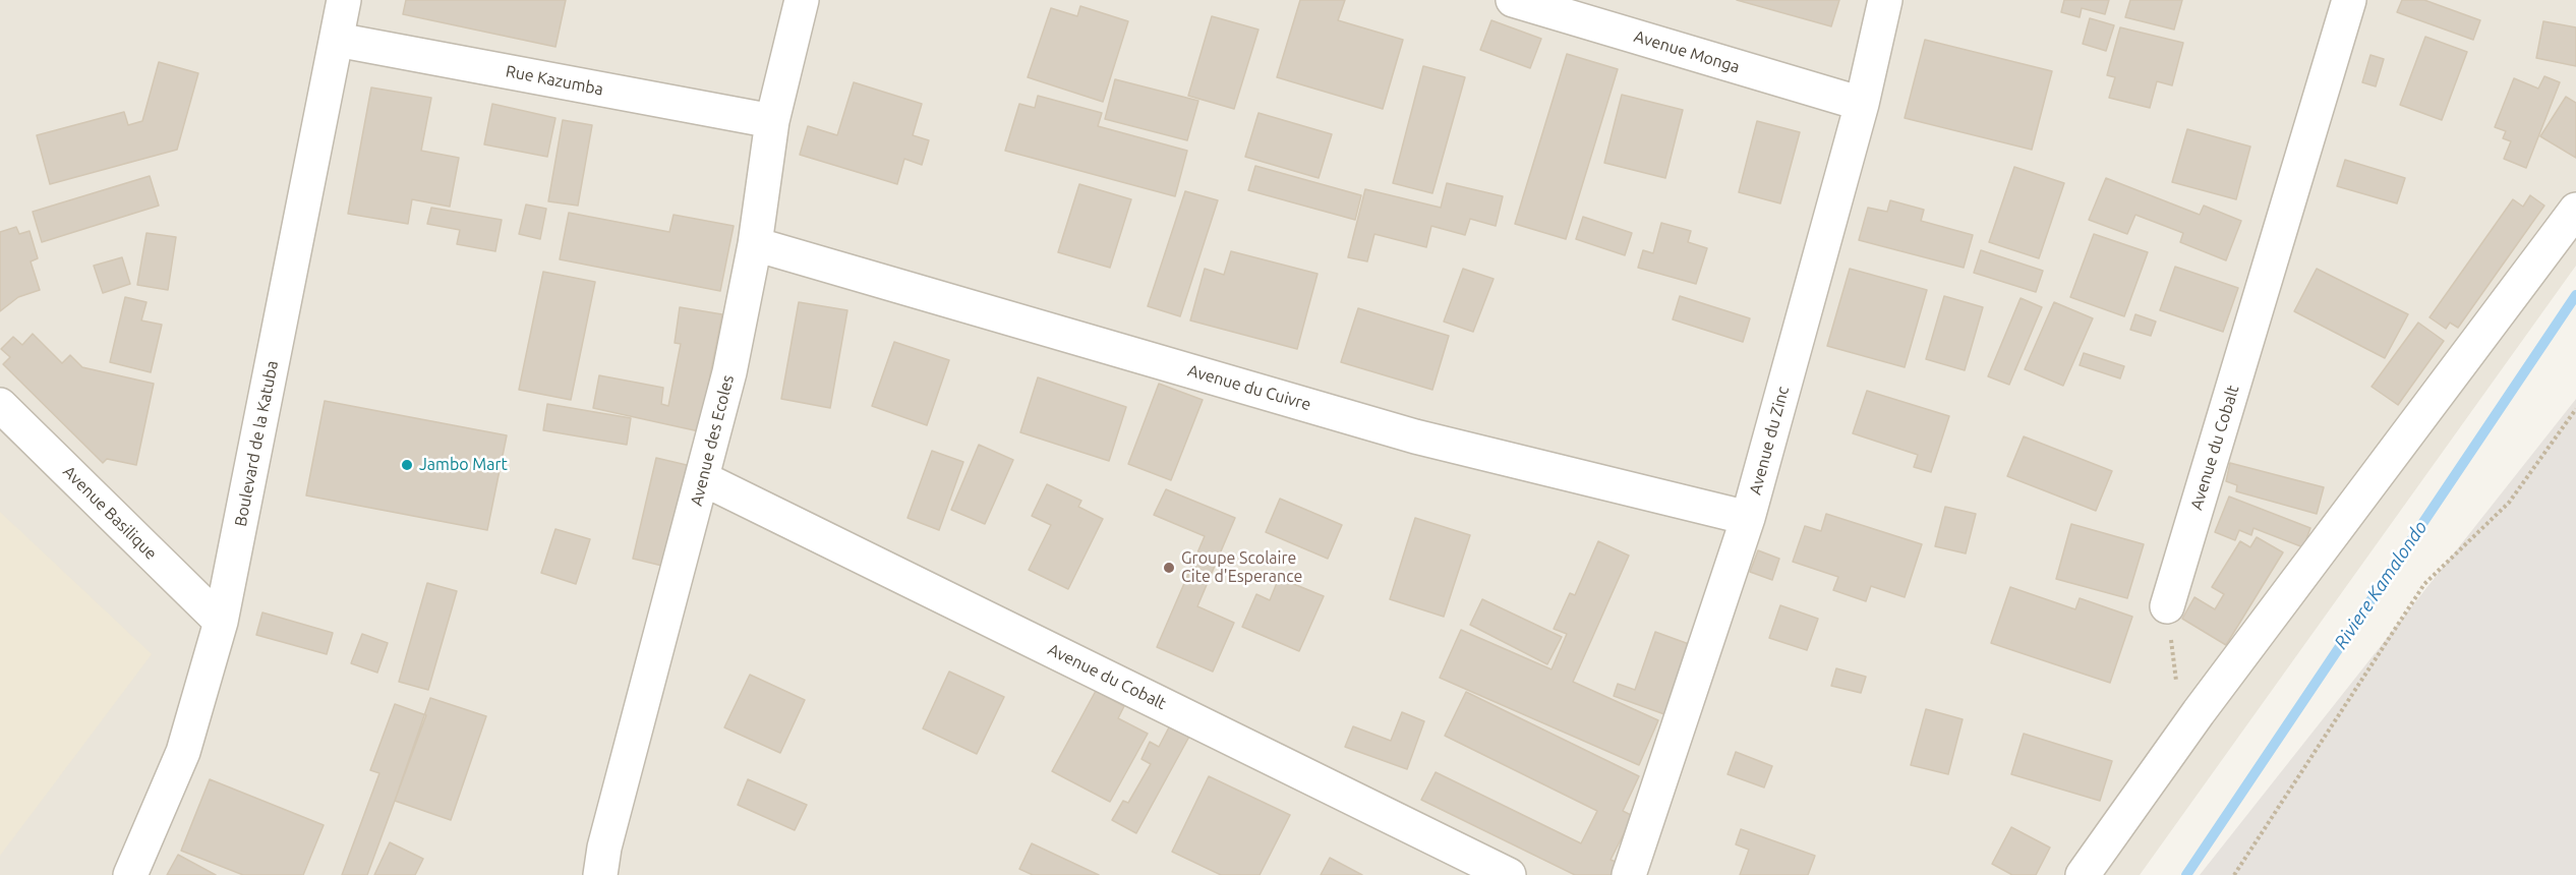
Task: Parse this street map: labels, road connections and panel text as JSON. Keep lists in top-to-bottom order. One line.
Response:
{"streets":{"street":["Avenue Monga","Rue Kazumba","Avenue du Cuivre","Avenue des Ecoles","Avenue du Zinc","Boulevard de la Katuba","Avenue du Cobalt","Avenue Basilique"]},"crossings":[["Avenue Monga","Avenue du Zinc"],["Rue Kazumba","Avenue des Ecoles"],["Rue Kazumba","Boulevard de la Katuba"],["Avenue du Cuivre","Avenue des Ecoles"],["Avenue du Cuivre","Avenue du Zinc"],["Avenue des Ecoles","Avenue du Cobalt"],["Boulevard de la Katuba","Avenue Basilique"]],"water":["Riviere Kamalondo"],"places":["Jambo Mart","Groupe Scolaire Cite d'Esperance"]}
